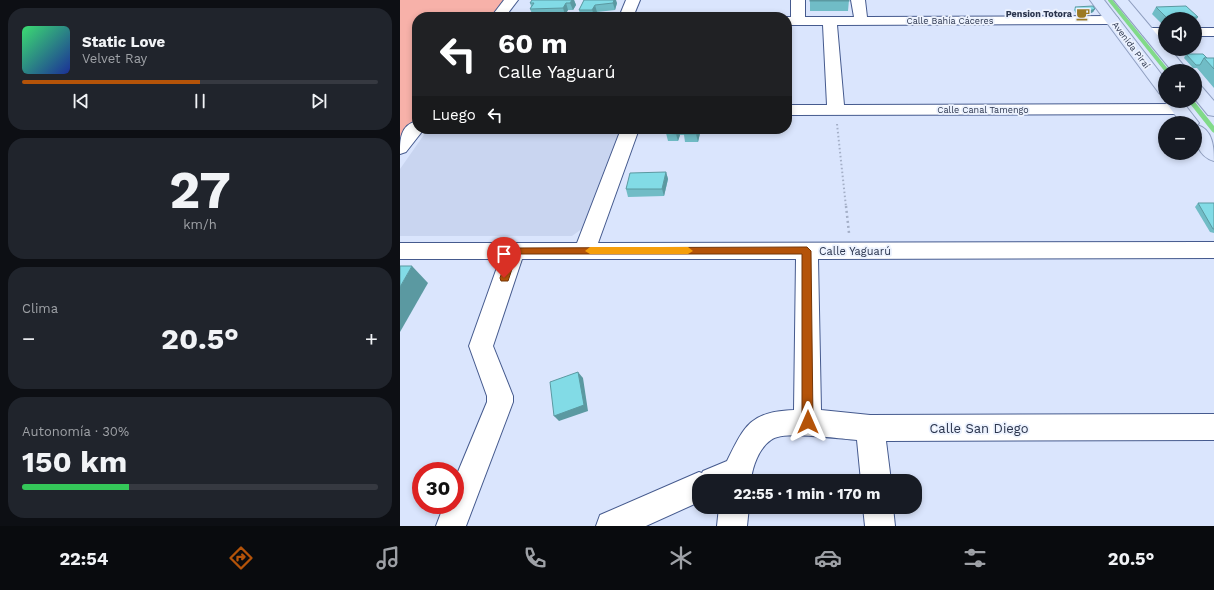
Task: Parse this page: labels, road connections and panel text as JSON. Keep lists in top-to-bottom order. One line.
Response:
{"streets":{"main road":["Avenida Piraí"],"street":["Calle Bahía Cáceres","Calle Canal Tamengo","Calle Yaguarú","Calle San Diego"]},"crossings":[["Calle Bahía Cáceres","Avenida Piraí"]],"places":{"cafe":["Pension Totora"]},"page":{"map_buttons":["+","−"],"turn":["60 m","Calle Yaguarú"],"song":["Static Love","Velvet Ray"],"then":"Luego","tile":[["27","km/h"],"Clima",["Autonomía · 30%","150 km"]],"heat":["−","20.5°","+"],"limit":"30","trip":"22:55 · 1 min · 170 m","tabs":["22:54","20.5°"]}}
